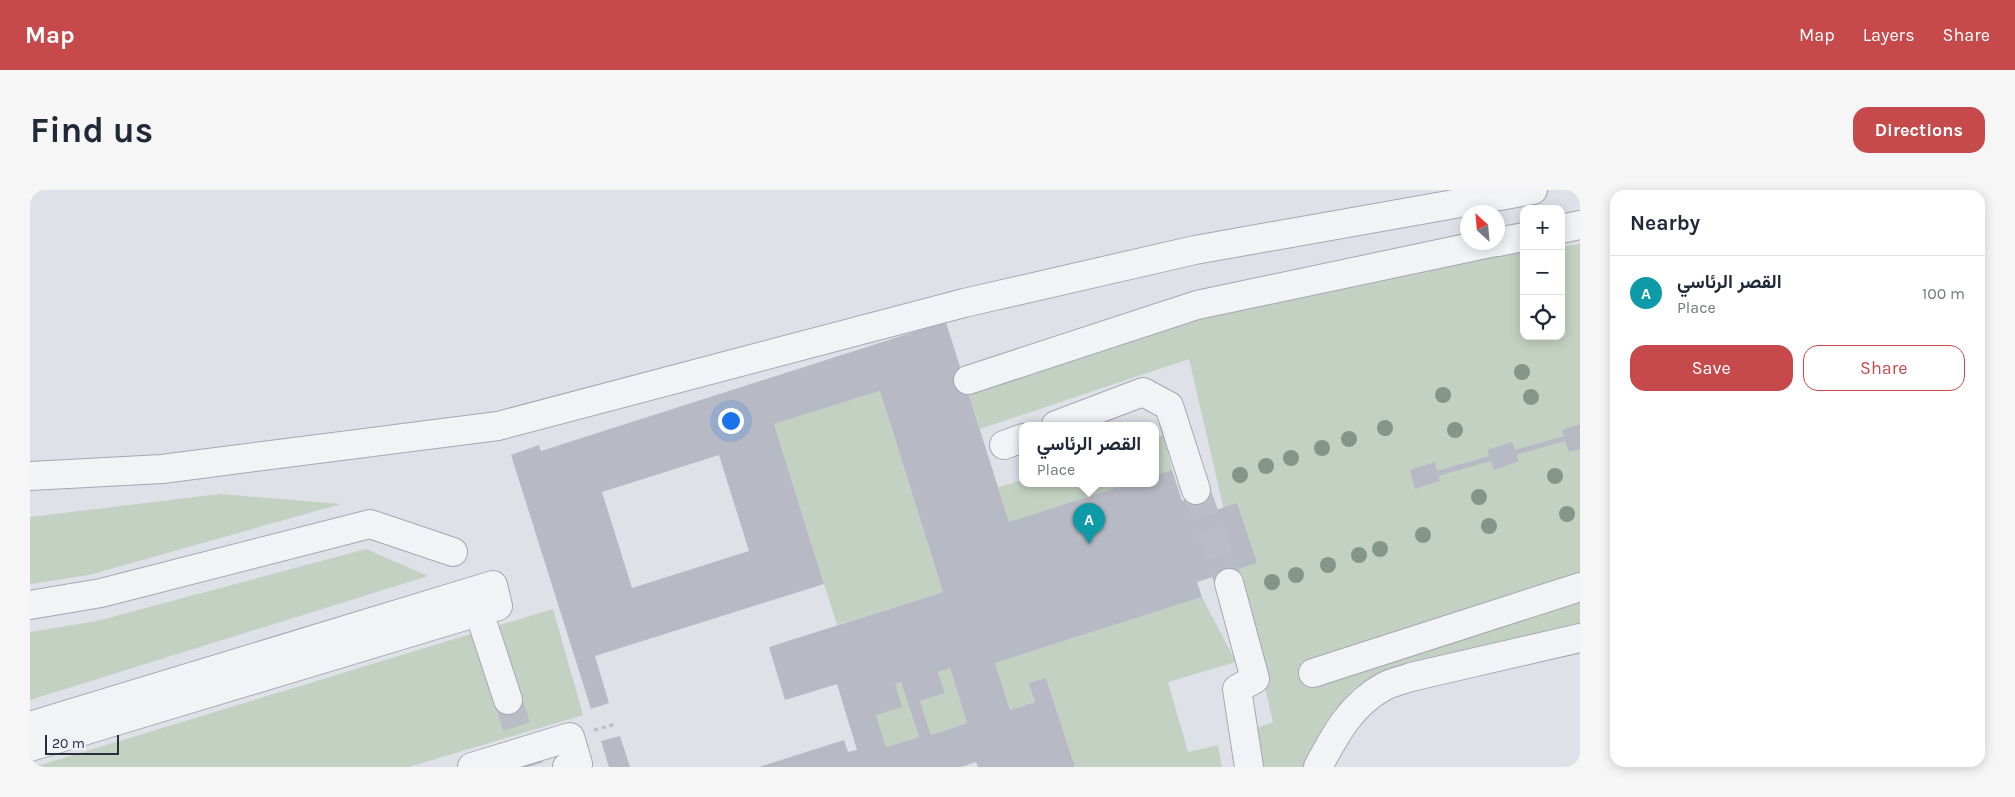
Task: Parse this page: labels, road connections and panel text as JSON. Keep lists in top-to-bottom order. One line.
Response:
{"scale_bar":"20 m","north":"top left","page":{"header":"Map","nav":["Map","Layers","Share"],"buttons":["Directions",["Save","Share"]],"title":"Find us","heading":"Nearby","map_buttons":["+","−"],"list":[{"mark":"A","name":"القصر الرئاسي","note":"Place","value":"100 m"}],"popup":["القصر الرئاسي","Place"],"pins":"A","scale":"20 m"}}
